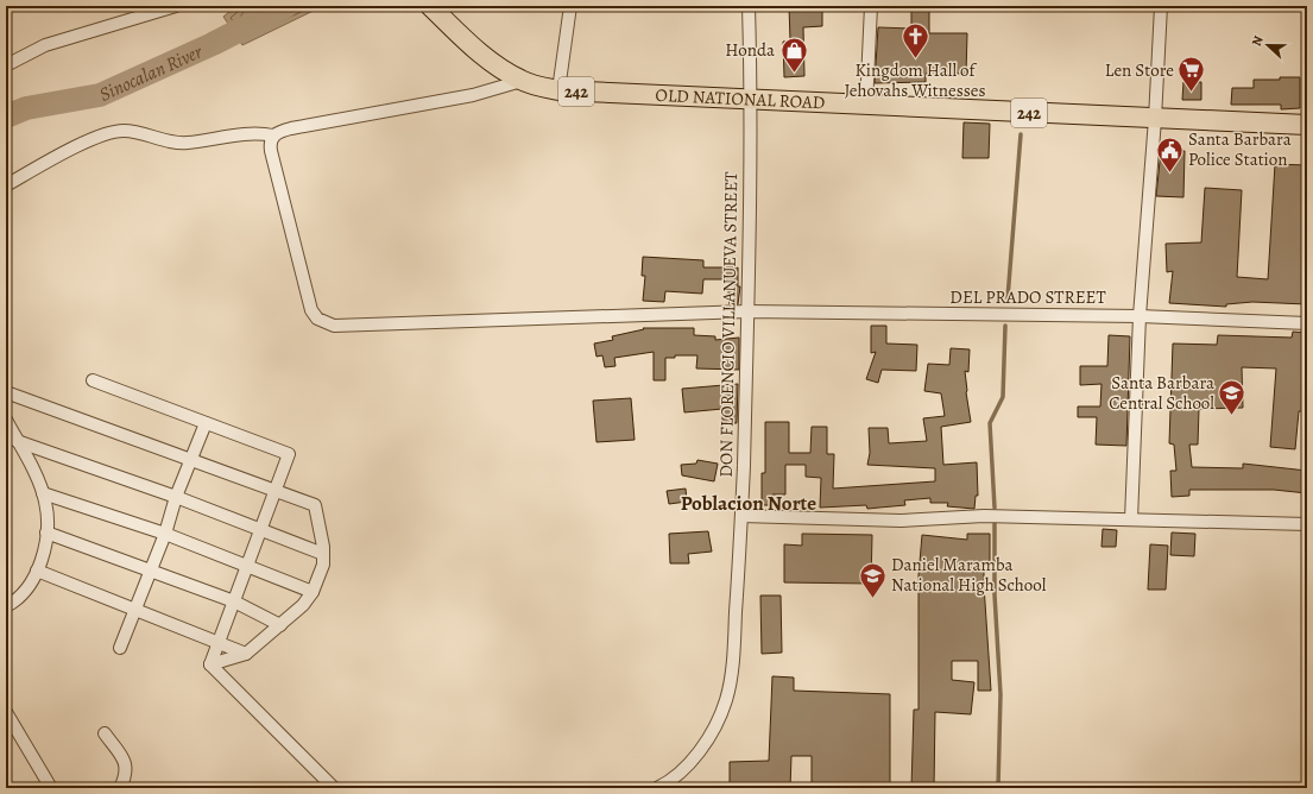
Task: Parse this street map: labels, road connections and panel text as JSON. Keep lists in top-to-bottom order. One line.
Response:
{"streets":{"main road":["242","OLD NATIONAL ROAD"],"street":["DEL PRADO STREET","DON FLORENCIO VILLANUEVA STREET"]},"crossings":[["OLD NATIONAL ROAD","DON FLORENCIO VILLANUEVA STREET"],["DEL PRADO STREET","DON FLORENCIO VILLANUEVA STREET"]],"districts":["Poblacion Norte"],"water":["Sinocalan River"],"places":{"church":["Kingdom Hall of Jehovahs Witnesses"],"shop":["Honda"],"supermarket":["Len Store"],"public building":["Santa Barbara Police Station"],"school or university":["Santa Barbara Central School","Daniel Maramba National High School"]},"north":"left"}
